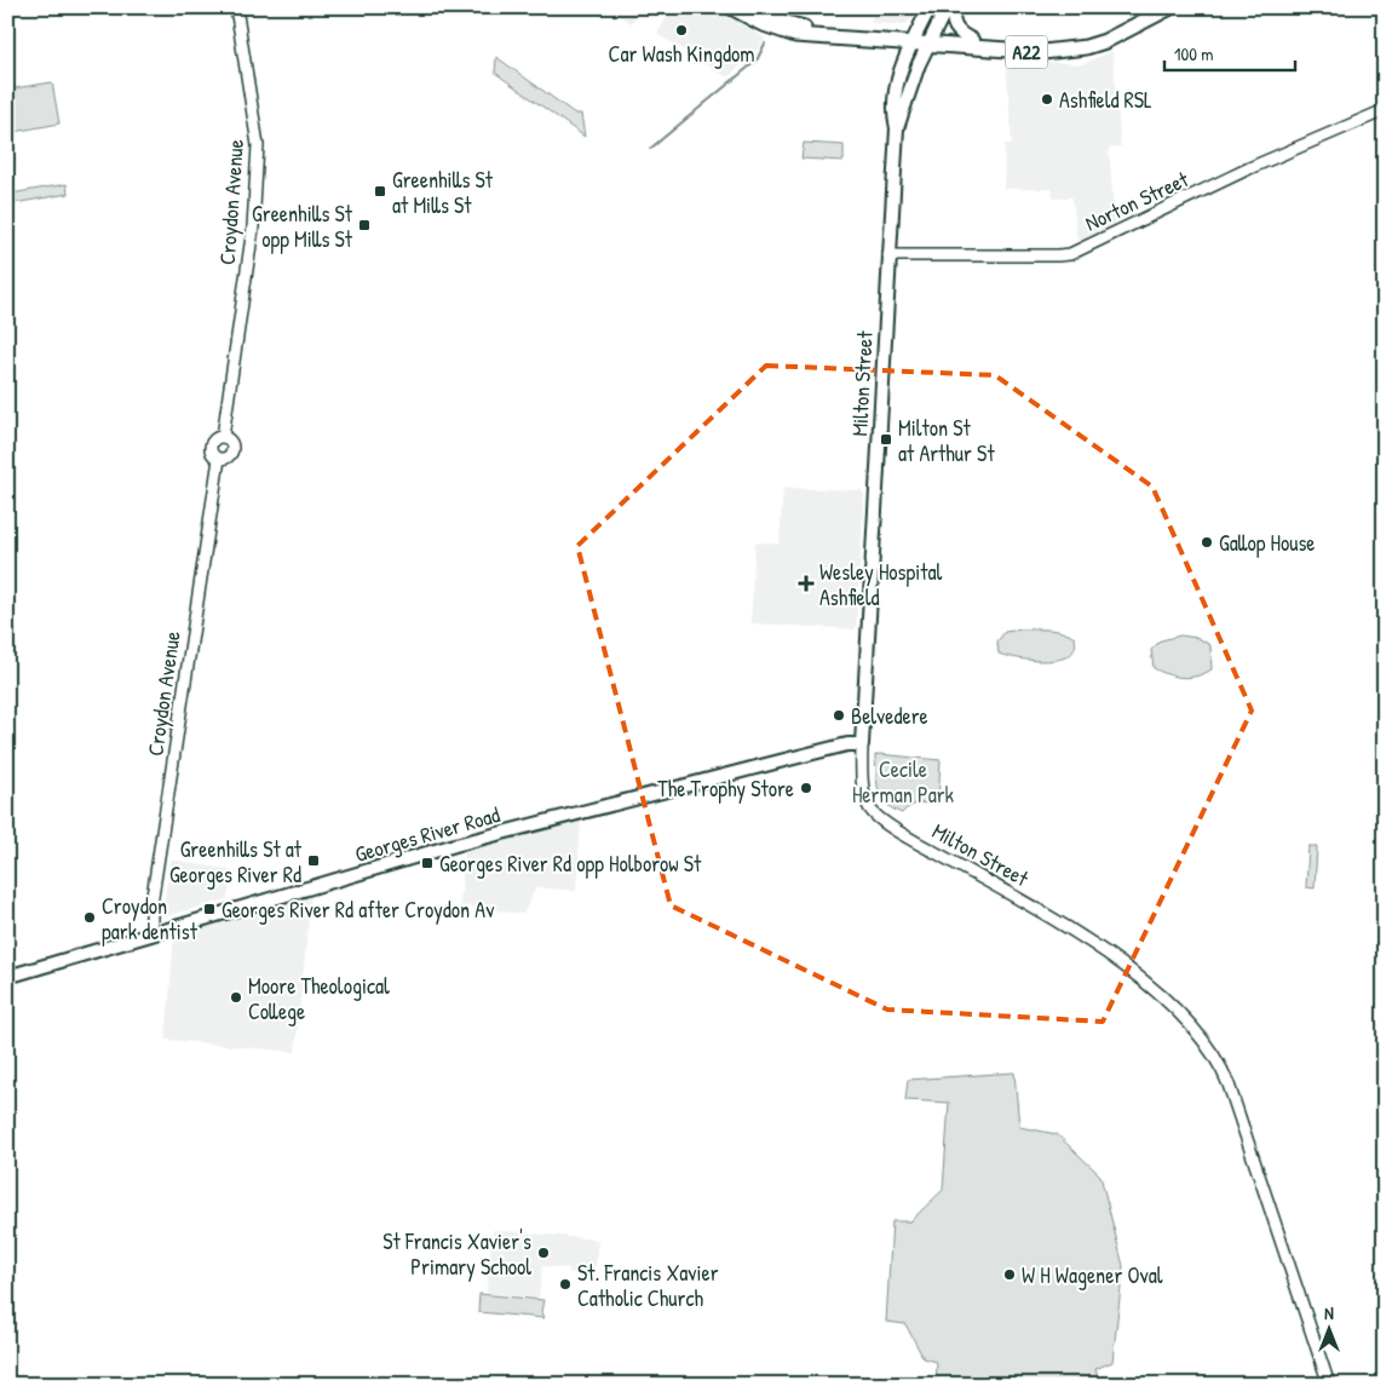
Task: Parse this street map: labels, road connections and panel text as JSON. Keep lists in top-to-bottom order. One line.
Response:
{"streets":{"highway":["A22"],"main road":["Norton Street","Croydon Avenue","Milton Street","Georges River Road"]},"crossings":[["A22","Milton Street"],["Norton Street","Milton Street"],["Croydon Avenue","Georges River Road"],["Milton Street","Georges River Road"]],"parks":["Cecile Herman Park"],"places":{"other":["Car Wash Kingdom","Ashfield RSL","Gallop House","Belvedere","The Trophy Store","Croydon park dentist","Moore Theological College","St Francis Xavier's Primary School","W H Wagener Oval","St. Francis Xavier Catholic Church"],"transit":["Greenhills St at Mills St","Greenhills St opp Mills St","Milton St at Arthur St","Greenhills St at Georges River Rd","Georges River Rd opp Holborow St","Georges River Rd after Croydon Av"],"health":["Wesley Hospital Ashfield"]},"scale_bar":"100 m","north":"top"}
